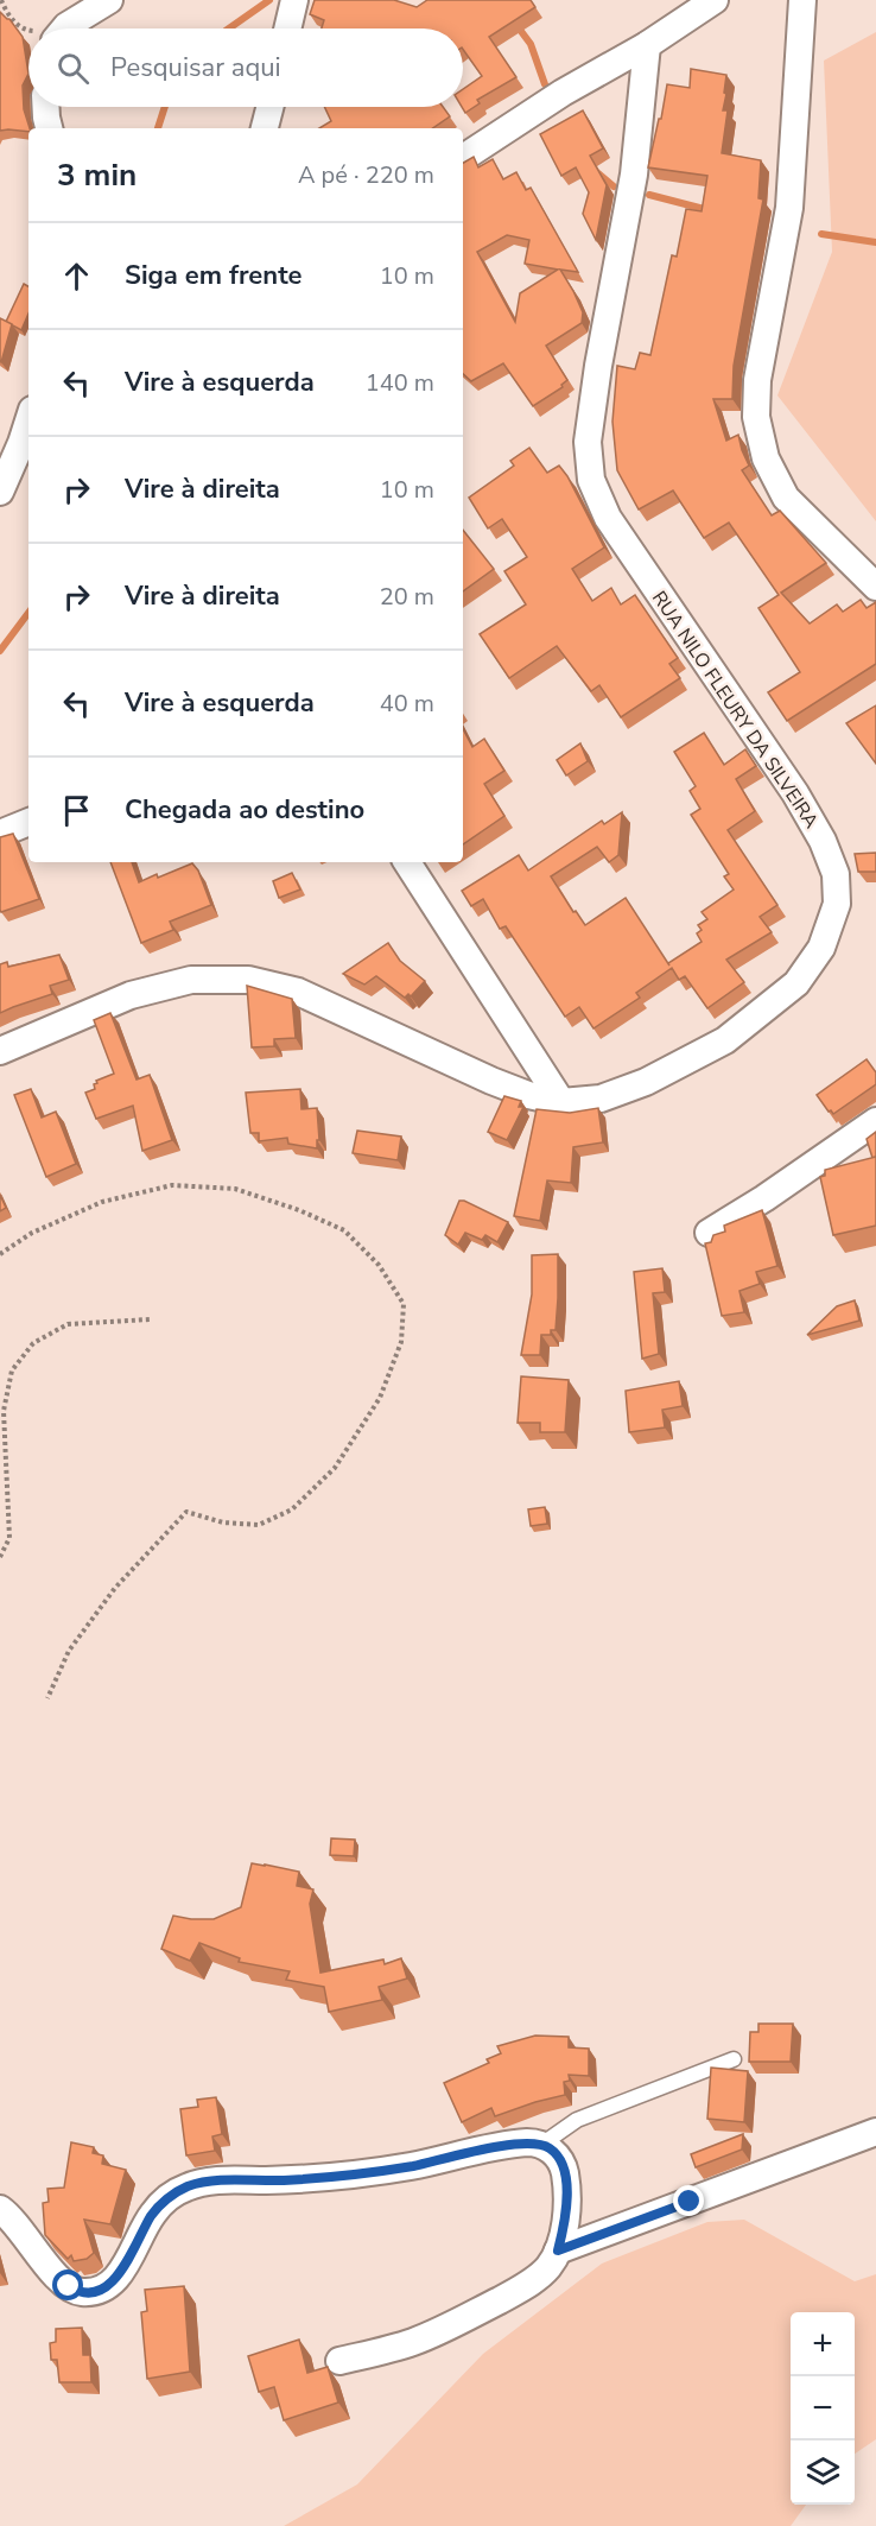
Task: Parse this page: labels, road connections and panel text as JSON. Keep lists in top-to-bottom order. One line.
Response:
{"streets":{"street":["RUA NILO FLEURY DA SILVEIRA"]},"page":{"search":"Pesquisar aqui","heading":["3 min","A pé · 220 m"],"list":[["Siga em frente","10 m"],["Vire à esquerda","140 m"],["Vire à direita","10 m"],["Vire à direita","20 m"],["Vire à esquerda","40 m"],"Chegada ao destino"],"map_buttons":["+","−"]}}
